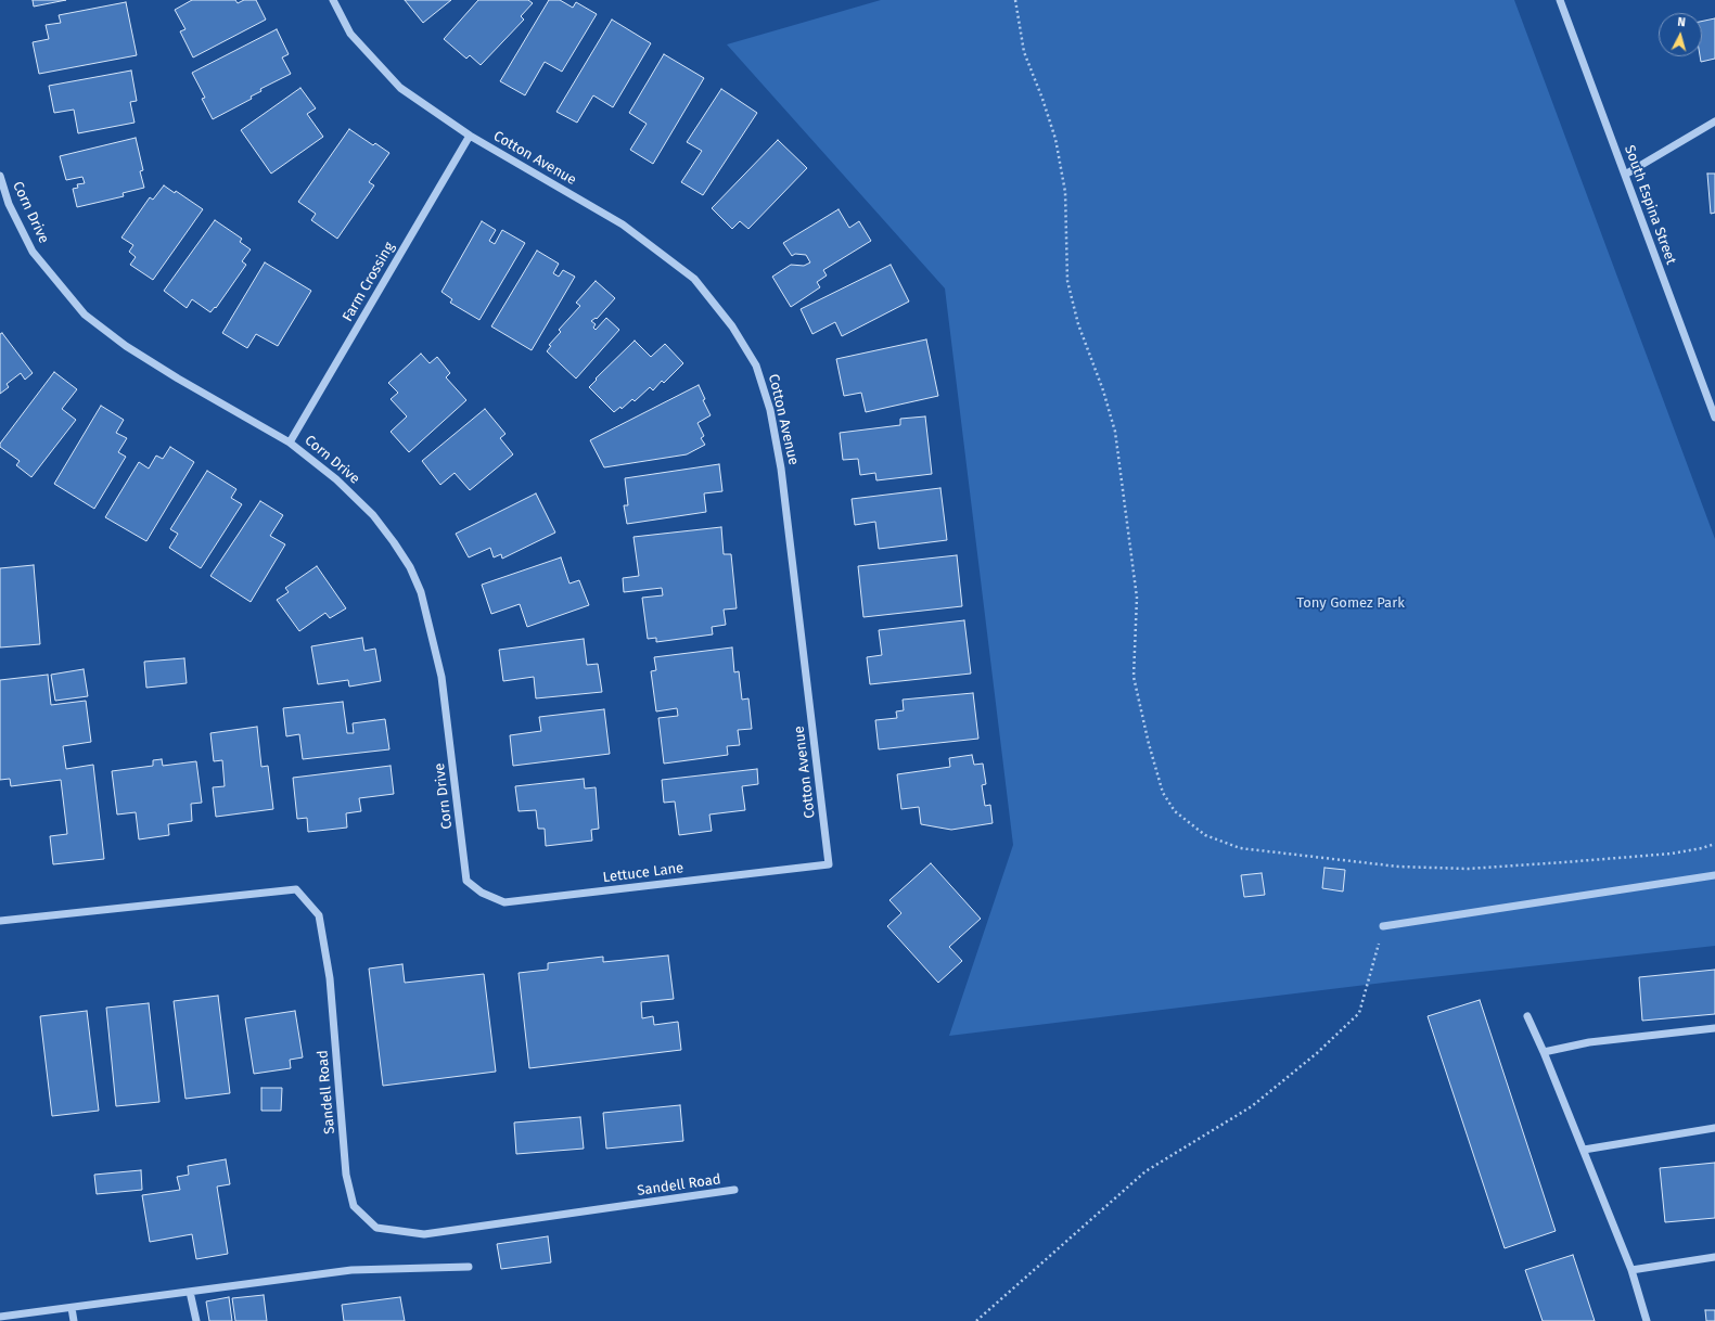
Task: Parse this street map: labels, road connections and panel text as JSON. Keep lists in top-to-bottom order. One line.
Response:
{"streets":{"street":["Cotton Avenue","South Espina Street","Corn Drive","Farm Crossing","Lettuce Lane","Sandell Road"]},"crossings":[["Cotton Avenue","Farm Crossing"],["Cotton Avenue","Lettuce Lane"],["Corn Drive","Farm Crossing"],["Corn Drive","Lettuce Lane"]],"parks":["Tony Gomez Park"],"north":"top"}
